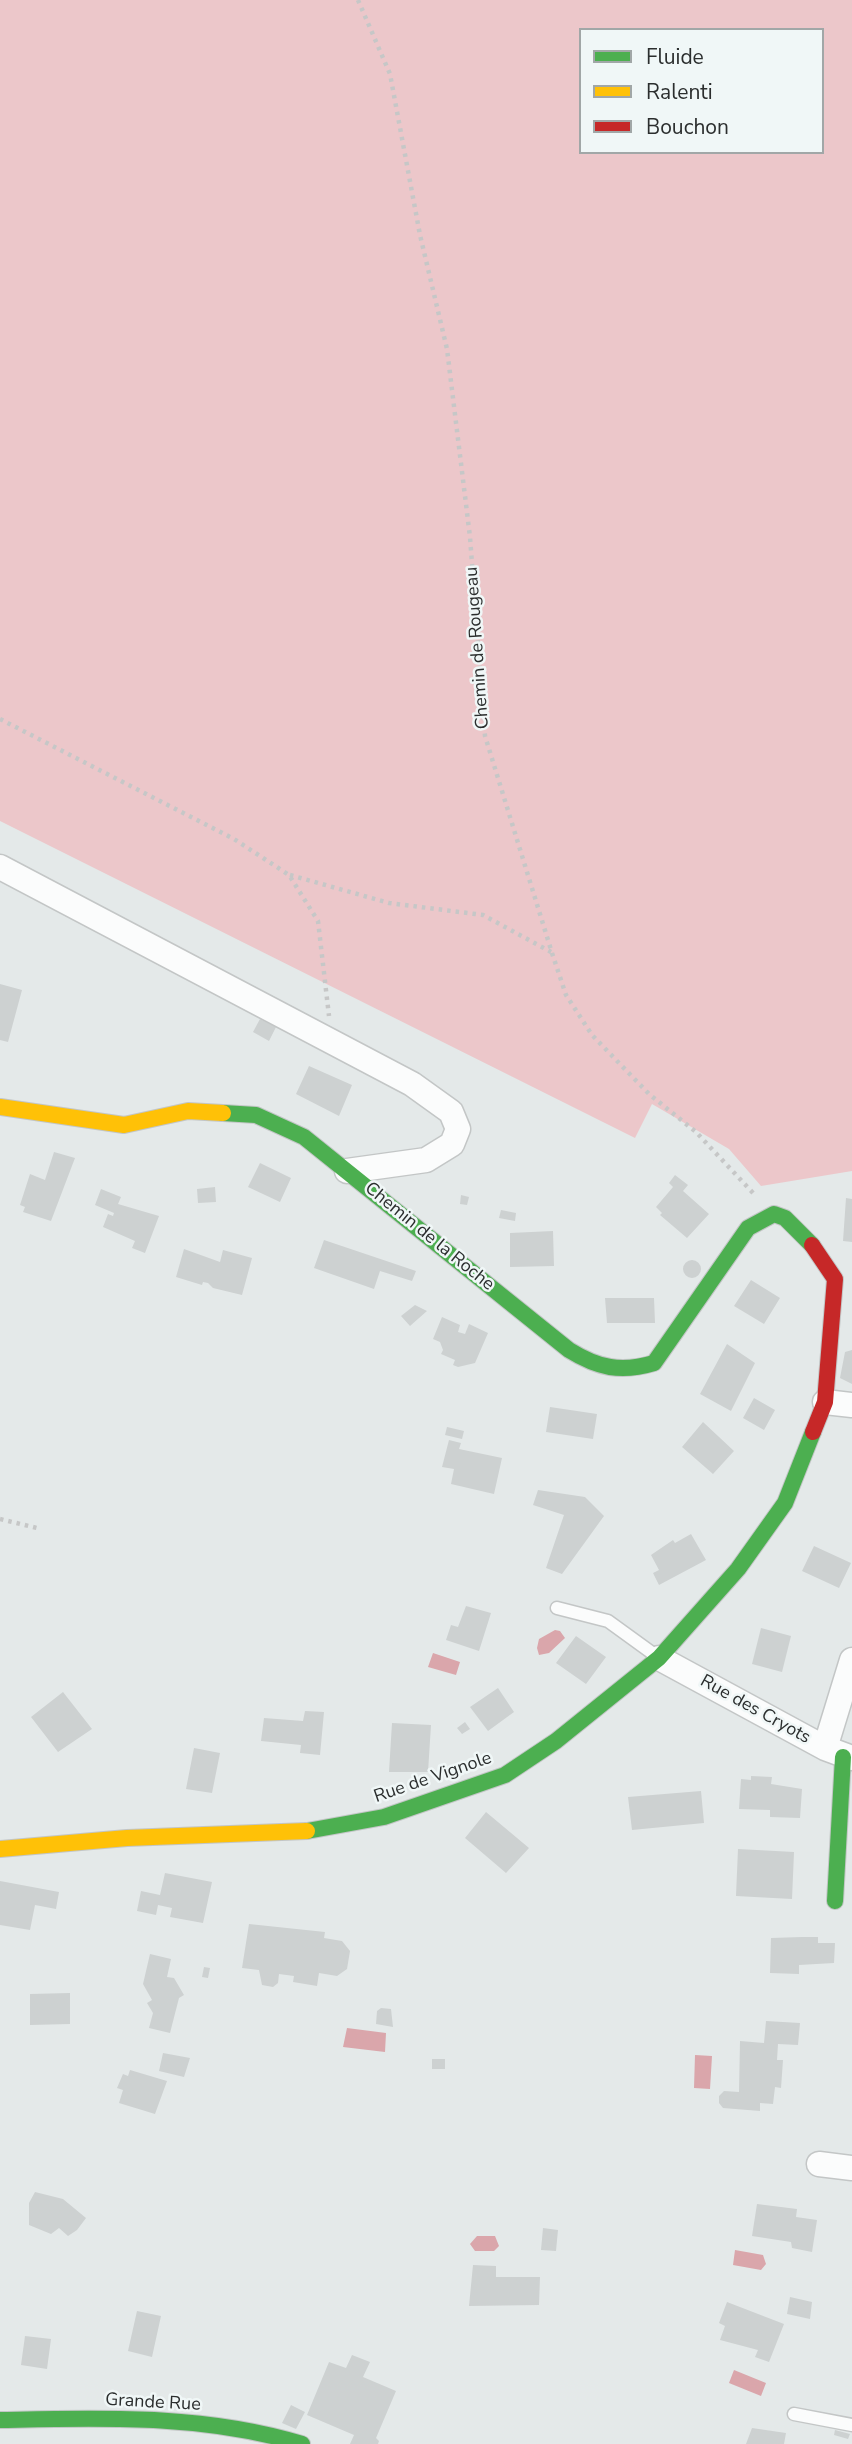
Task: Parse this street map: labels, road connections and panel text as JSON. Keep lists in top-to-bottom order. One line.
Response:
{"streets":{"street":["Chemin de la Roche","Rue des Cryots","Rue de Vignole","Grande Rue"],"path":["Chemin de Rougeau"]},"crossings":[["Chemin de Rougeau","Chemin de la Roche"],["Rue des Cryots","Rue de Vignole"]],"legend":["Fluide","Ralenti","Bouchon"]}
